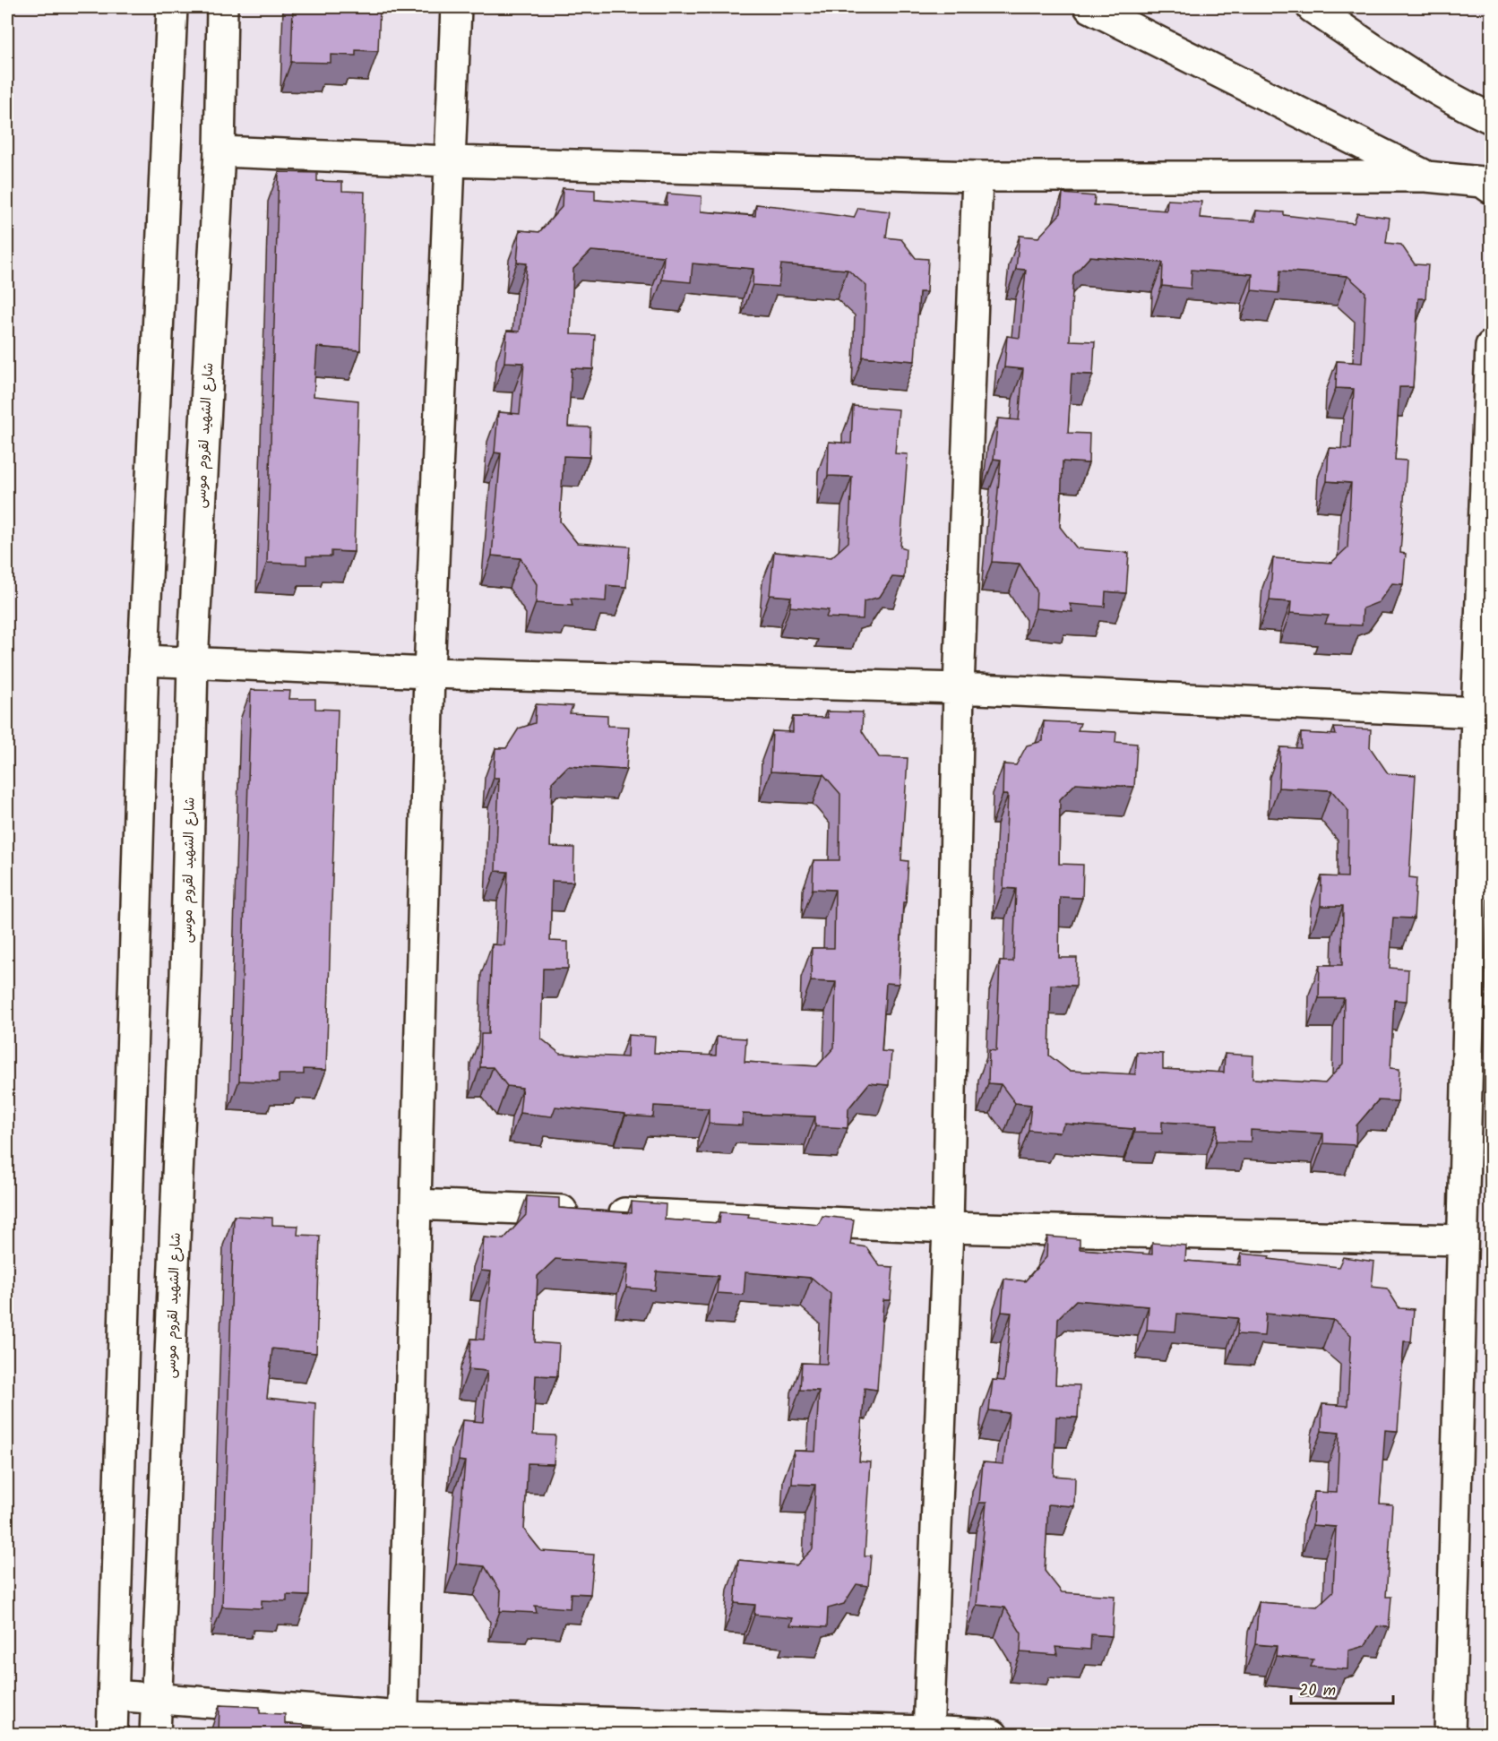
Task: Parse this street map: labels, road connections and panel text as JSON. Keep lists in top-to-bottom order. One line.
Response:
{"streets":{"street":["شارع الشهيد لقروم موسى"]},"scale_bar":"20 m"}
